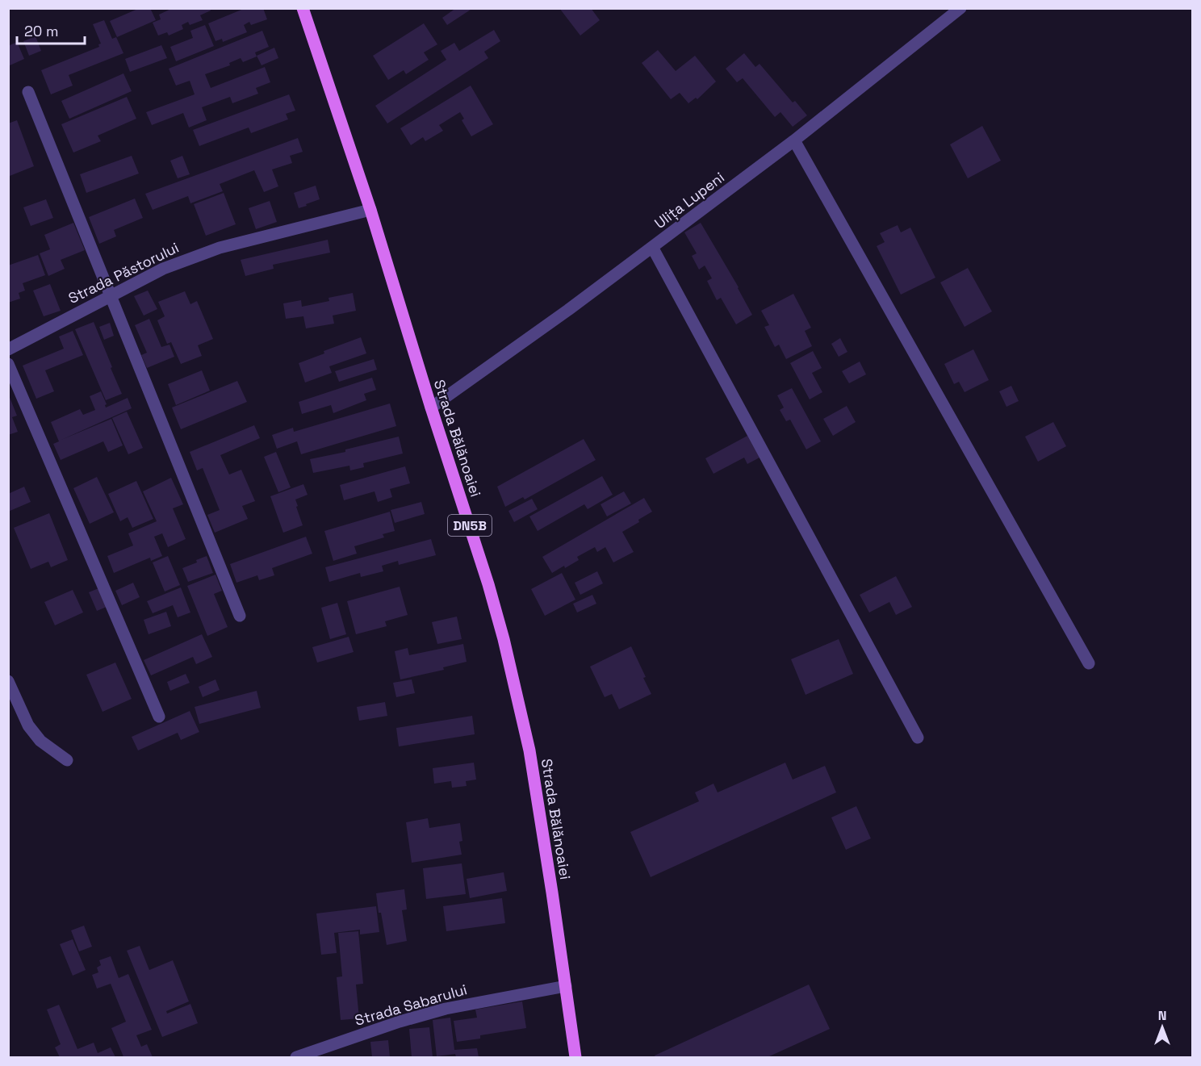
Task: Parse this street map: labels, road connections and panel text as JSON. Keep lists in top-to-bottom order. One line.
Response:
{"streets":{"main road":["Strada Bălănoaiei","DN5B"],"street":["Ulița Lupeni","Strada Păstorului","Strada Sabarului"]},"crossings":[["Ulița Lupeni","Strada Bălănoaiei"],["Strada Păstorului","Strada Bălănoaiei"],["Strada Bălănoaiei","Strada Sabarului"]],"scale_bar":"20 m","north":"top"}
